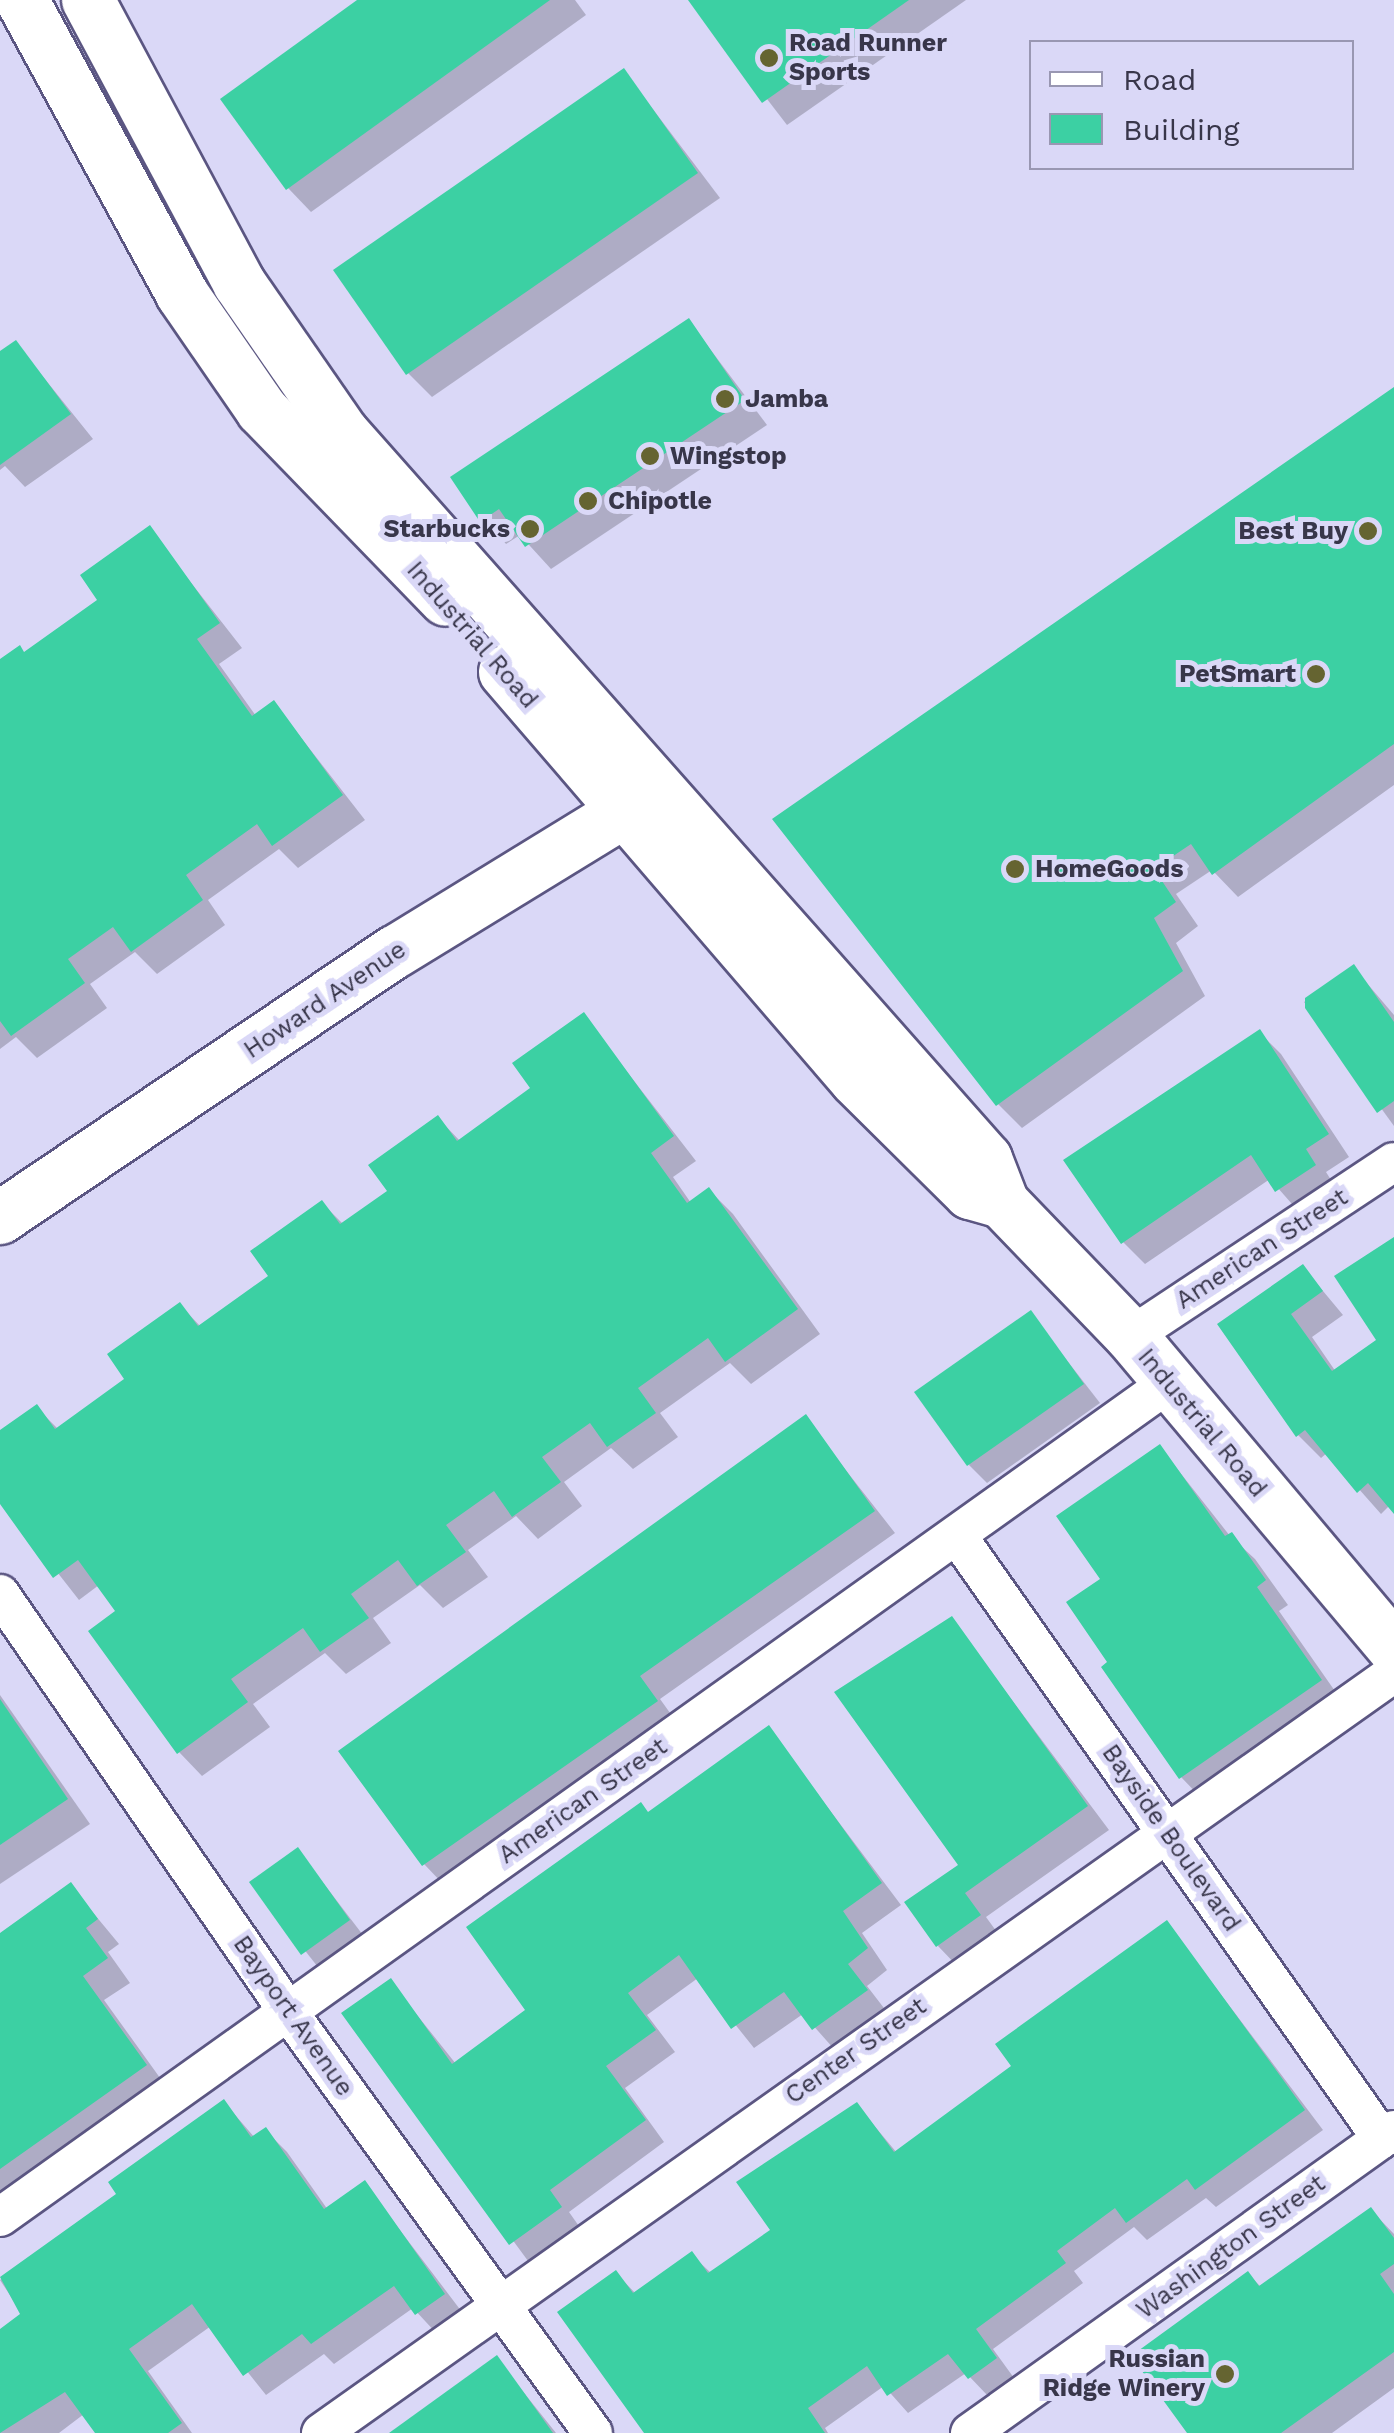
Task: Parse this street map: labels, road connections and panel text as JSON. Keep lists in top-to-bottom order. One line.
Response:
{"streets":{"main road":["Industrial Road","Howard Avenue"],"street":["American Street","Bayside Boulevard","Bayport Avenue","Center Street","Washington Street"]},"crossings":[["Industrial Road","Howard Avenue"],["Industrial Road","American Street"],["American Street","Bayside Boulevard"],["American Street","Bayport Avenue"],["Bayside Boulevard","Center Street"],["Bayside Boulevard","Washington Street"],["Bayport Avenue","Center Street"]],"places":["Road Runner Sports","Jamba","Wingstop","Chipotle","Starbucks","Best Buy","PetSmart","HomeGoods","Russian Ridge Winery"],"legend":["Road","Building"]}
